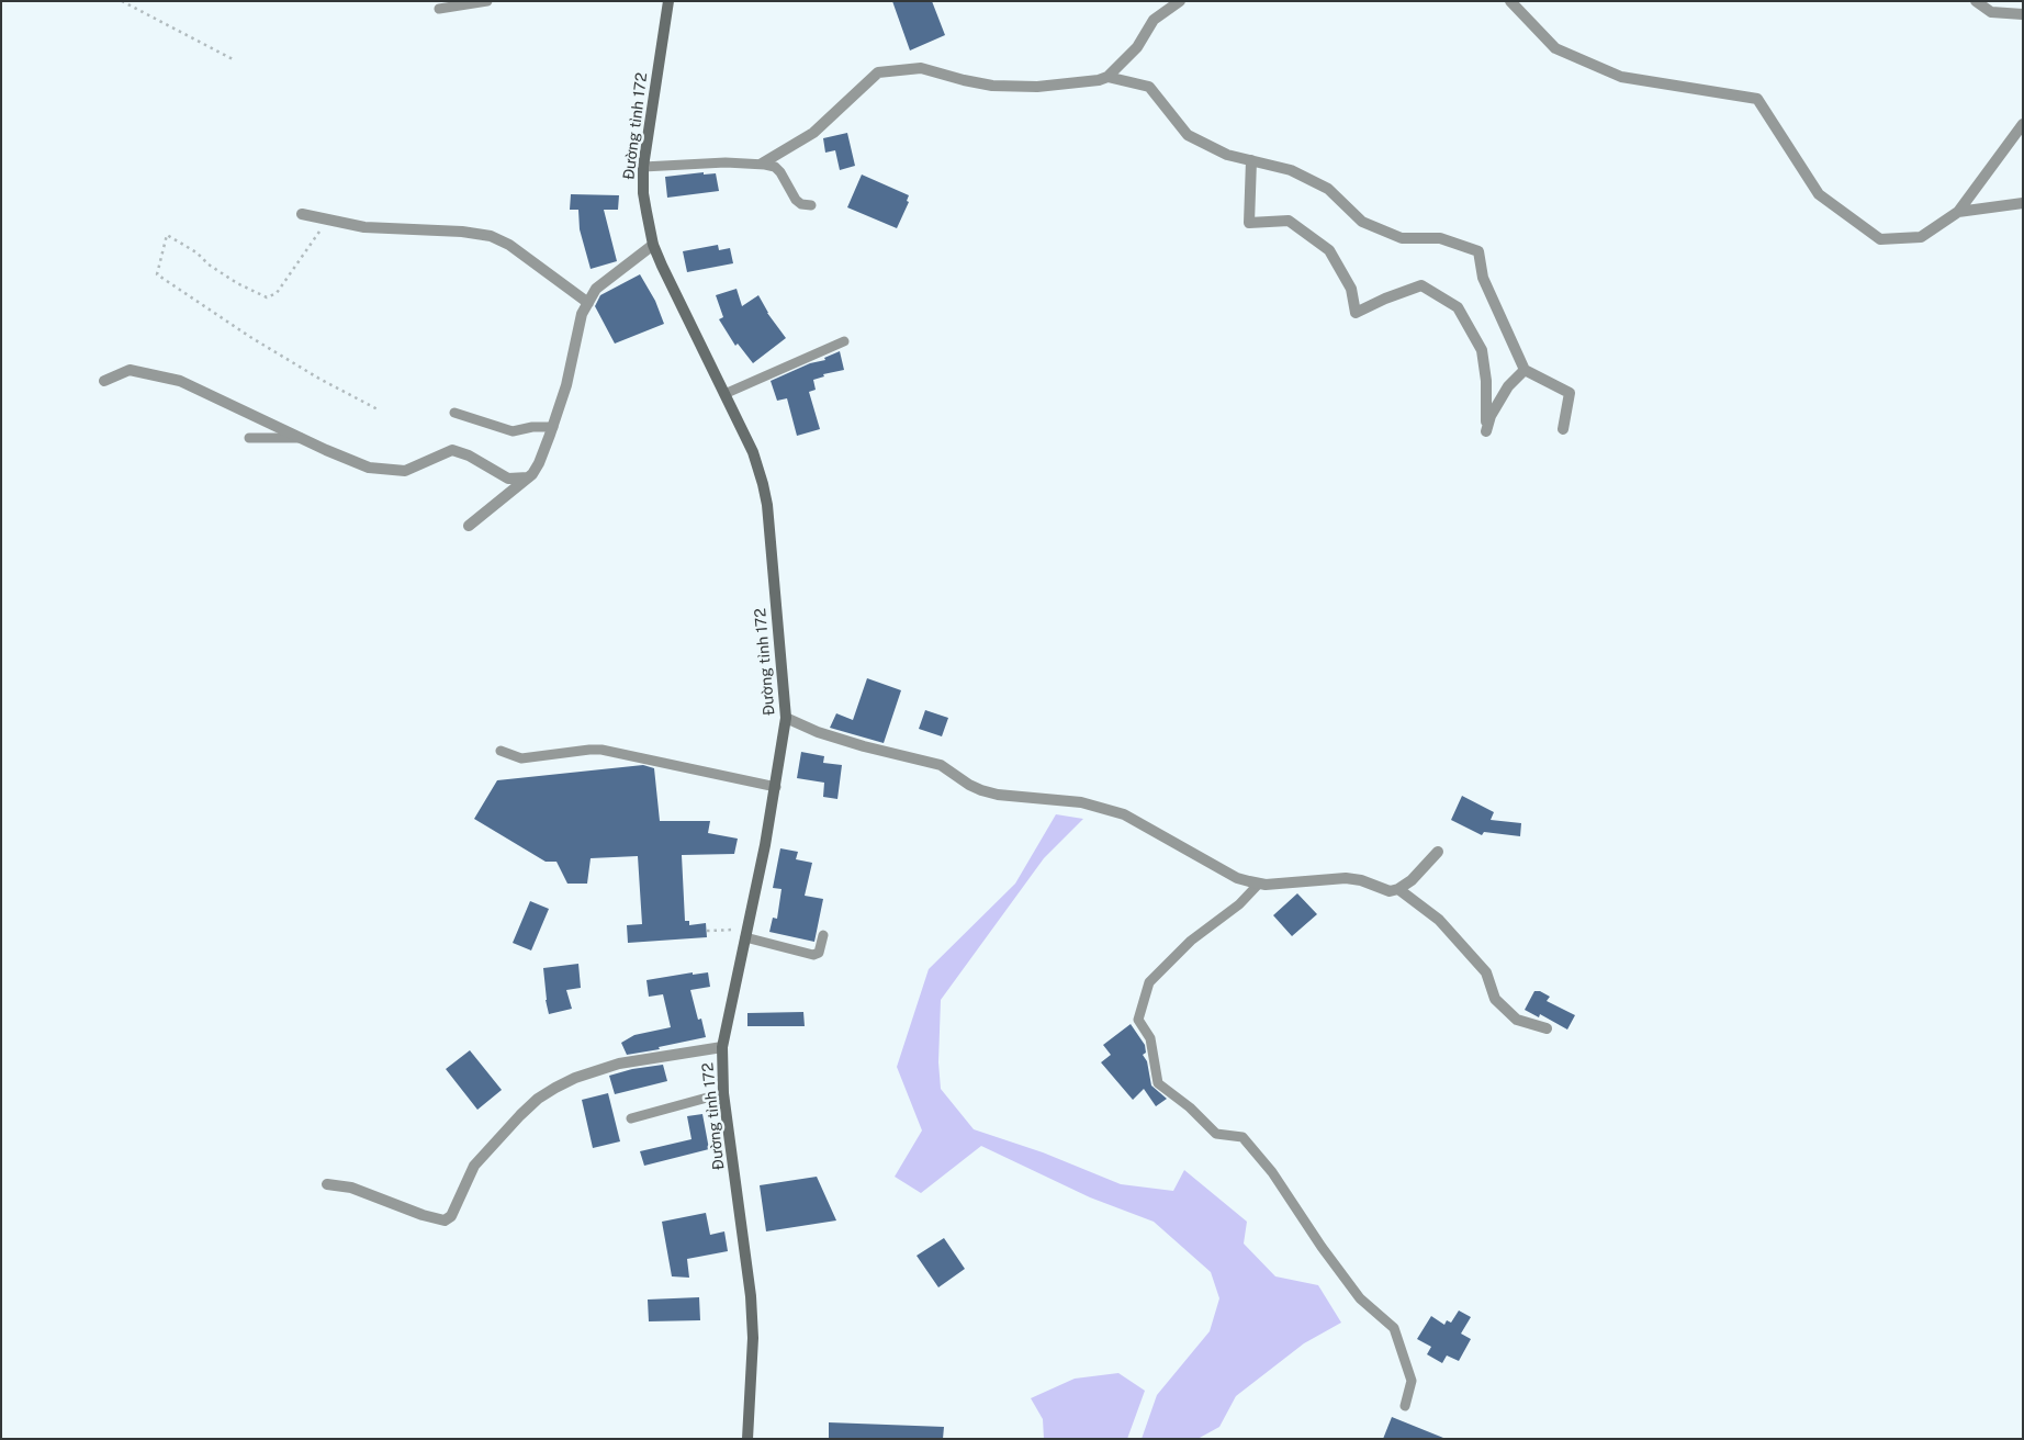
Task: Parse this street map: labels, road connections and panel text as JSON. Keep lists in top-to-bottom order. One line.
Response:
{"streets":{"main road":["Đường tỉnh 172"]}}
